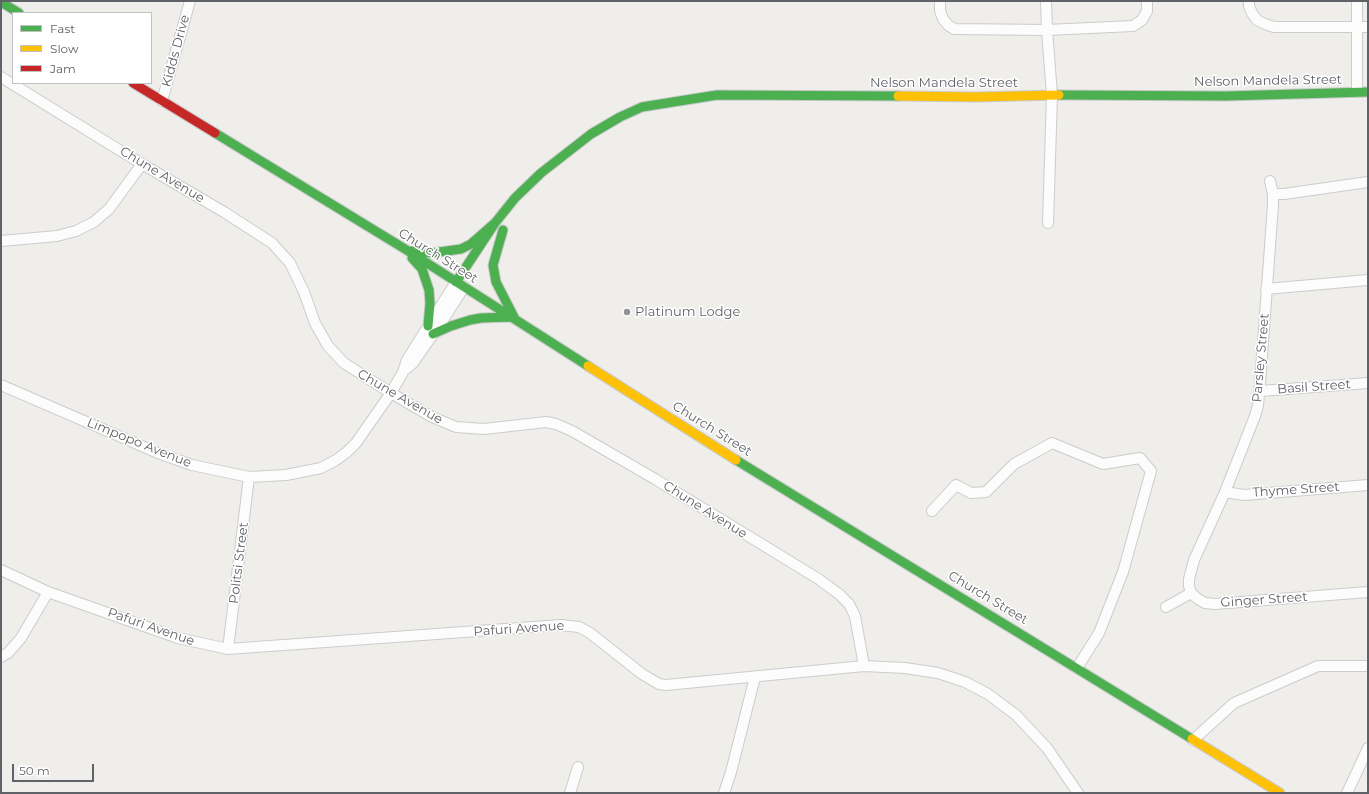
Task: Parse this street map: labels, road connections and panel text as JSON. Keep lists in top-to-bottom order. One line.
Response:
{"streets":{"main road":["Nelson Mandela Street","Church Street"],"street":["Kidds Drive","Chune Avenue","Parsley Street","Basil Street","Limpopo Avenue","Thyme Street","Politsi Street","Ginger Street","Pafuri Avenue"]},"crossings":[["Kidds Drive","Church Street"],["Nelson Mandela Street","Church Street"],["Nelson Mandela Street","Limpopo Avenue"],["Chune Avenue","Limpopo Avenue"],["Chune Avenue","Pafuri Avenue"],["Church Street","Limpopo Avenue"],["Parsley Street","Basil Street"],["Parsley Street","Thyme Street"],["Parsley Street","Ginger Street"],["Limpopo Avenue","Politsi Street"],["Politsi Street","Pafuri Avenue"]],"places":["Platinum Lodge"],"legend":["Fast","Slow","Jam"],"scale_bar":"50 m"}
